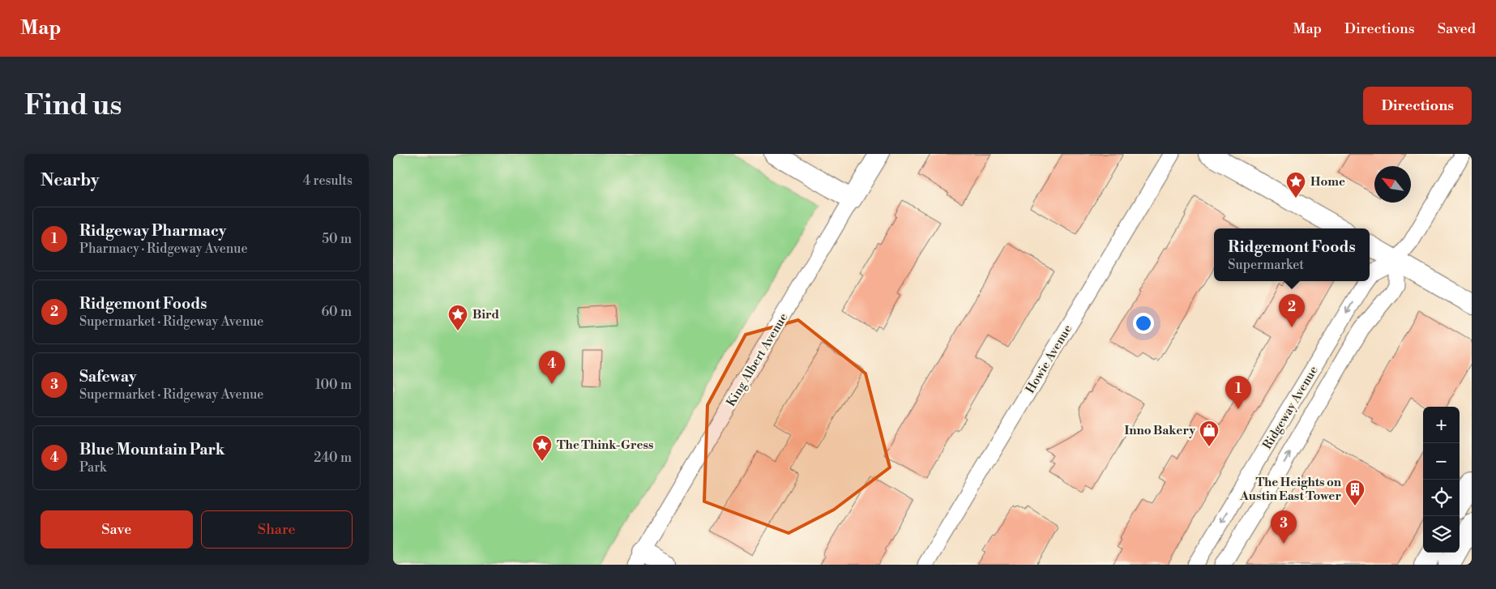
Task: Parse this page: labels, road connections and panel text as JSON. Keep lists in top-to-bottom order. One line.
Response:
{"streets":{"street":["Howie Avenue","King Albert Avenue","Ridgeway Avenue"]},"places":{"place":["Home","Bird","The Think-Gress"],"shop":["Inno Bakery"],"building":["The Heights on Austin East Tower"]},"north":"top left","page":{"header":"Map","nav":["Map","Directions","Saved"],"buttons":["Directions",["Save","Share"]],"title":"Find us","heading":["Nearby","4 results"],"list":[{"mark":"1","name":"Ridgeway Pharmacy","note":"Pharmacy · Ridgeway Avenue","value":"50 m"},{"mark":"2","name":"Ridgemont Foods","note":"Supermarket · Ridgeway Avenue","value":"60 m"},{"mark":"3","name":"Safeway","note":"Supermarket · Ridgeway Avenue","value":"100 m"},{"mark":"4","name":"Blue Mountain Park","note":"Park","value":"240 m"}],"popup":["Ridgemont Foods","Supermarket"],"pins":["2","4","1","3"],"map_buttons":["+","−"]}}
